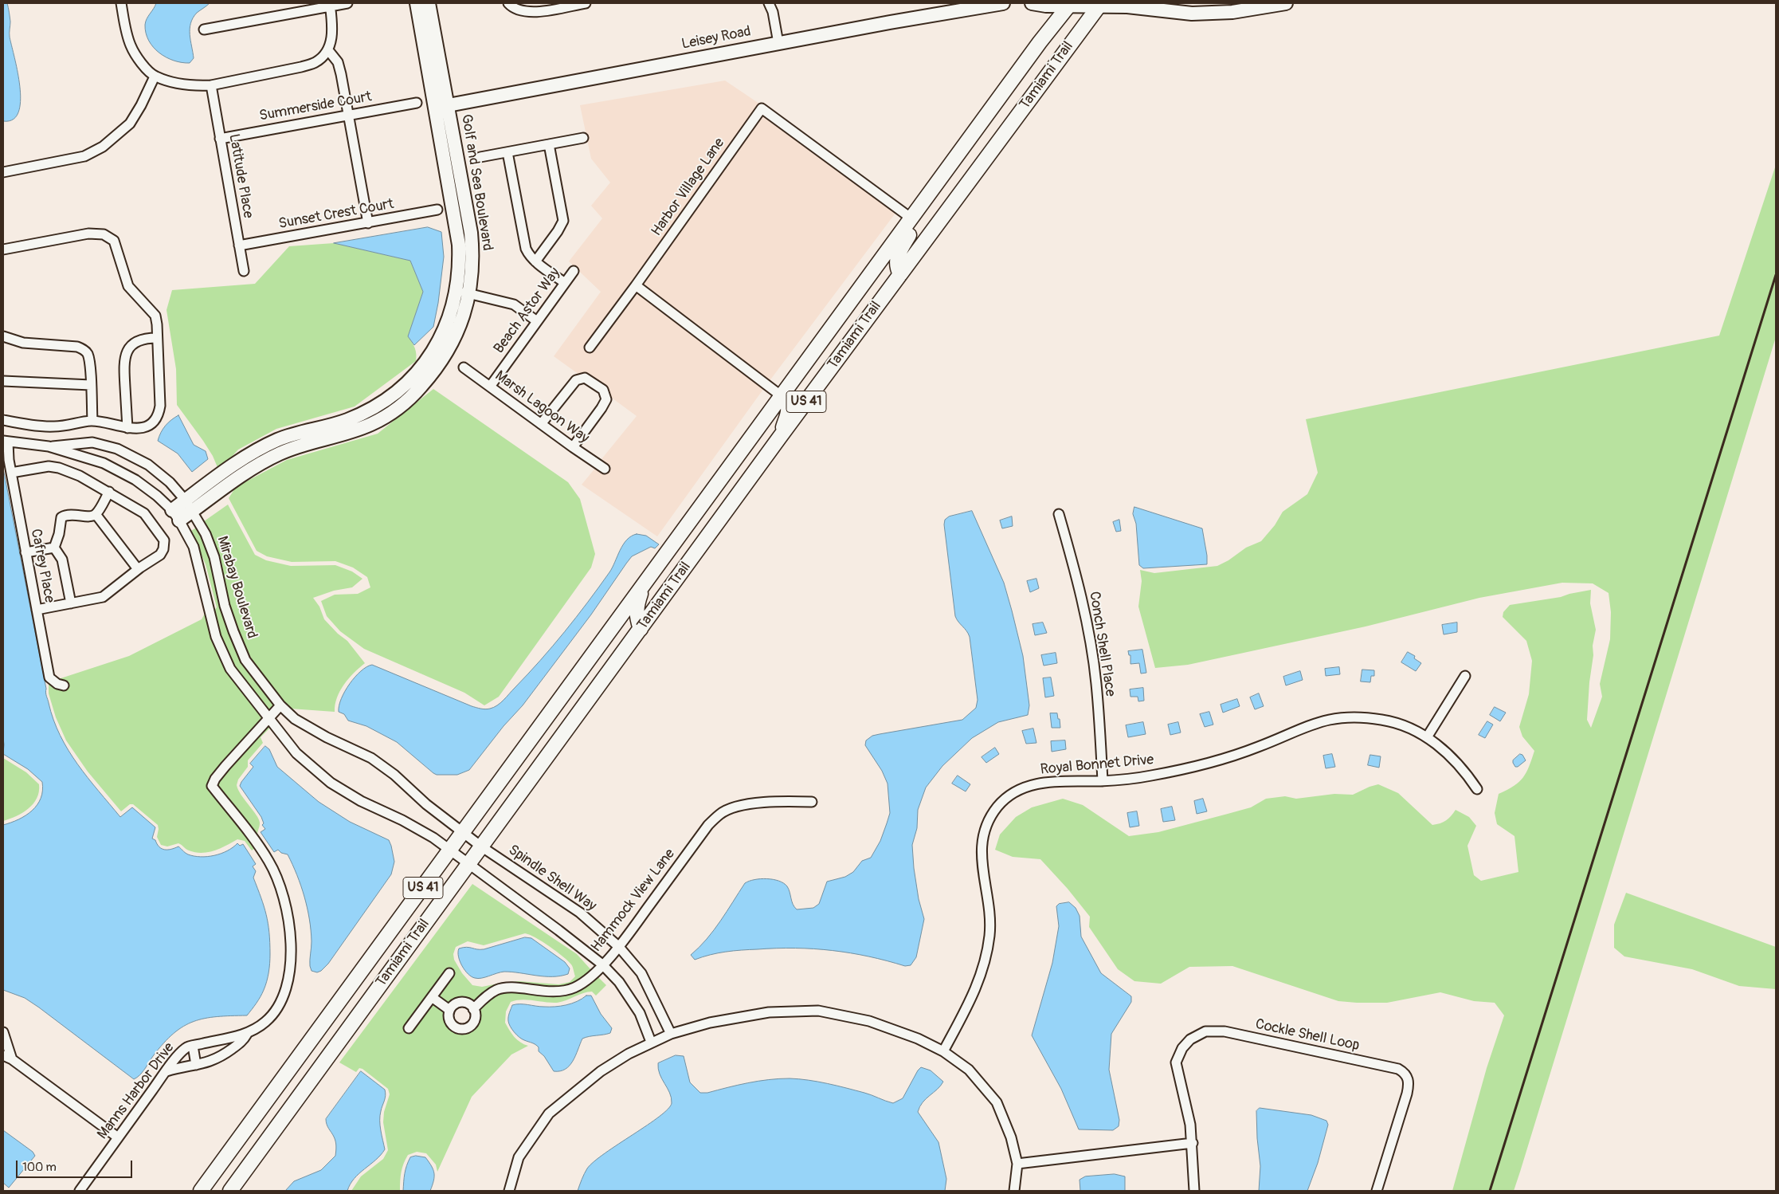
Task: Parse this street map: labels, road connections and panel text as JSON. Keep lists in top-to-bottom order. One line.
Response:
{"streets":{"main road":["Tamiami Trail","US 41"],"street":["Leisey Road","Summerside Court","Latitude Place","Golf and Sea Boulevard","Harbor Village Lane","Sunset Crest Court","Beach Astor Way","Marsh Lagoon Way","Cafrey Place","Mirabay Boulevard","Conch Shell Place","Royal Bonnet Drive","Spindle Shell Way","Hammock View Lane","Cockle Shell Loop","Manns Harbor Drive"]},"crossings":[["Leisey Road","Golf and Sea Boulevard"],["Tamiami Trail","Harbor Village Lane"],["Tamiami Trail","Mirabay Boulevard"],["Tamiami Trail","Spindle Shell Way"],["Summerside Court","Latitude Place"],["Latitude Place","Sunset Crest Court"],["Golf and Sea Boulevard","Mirabay Boulevard"],["Beach Astor Way","Marsh Lagoon Way"],["Cafrey Place","Mirabay Boulevard"],["Mirabay Boulevard","Spindle Shell Way"],["Mirabay Boulevard","Manns Harbor Drive"],["Conch Shell Place","Royal Bonnet Drive"],["Spindle Shell Way","Hammock View Lane"]],"scale_bar":"100 m"}
